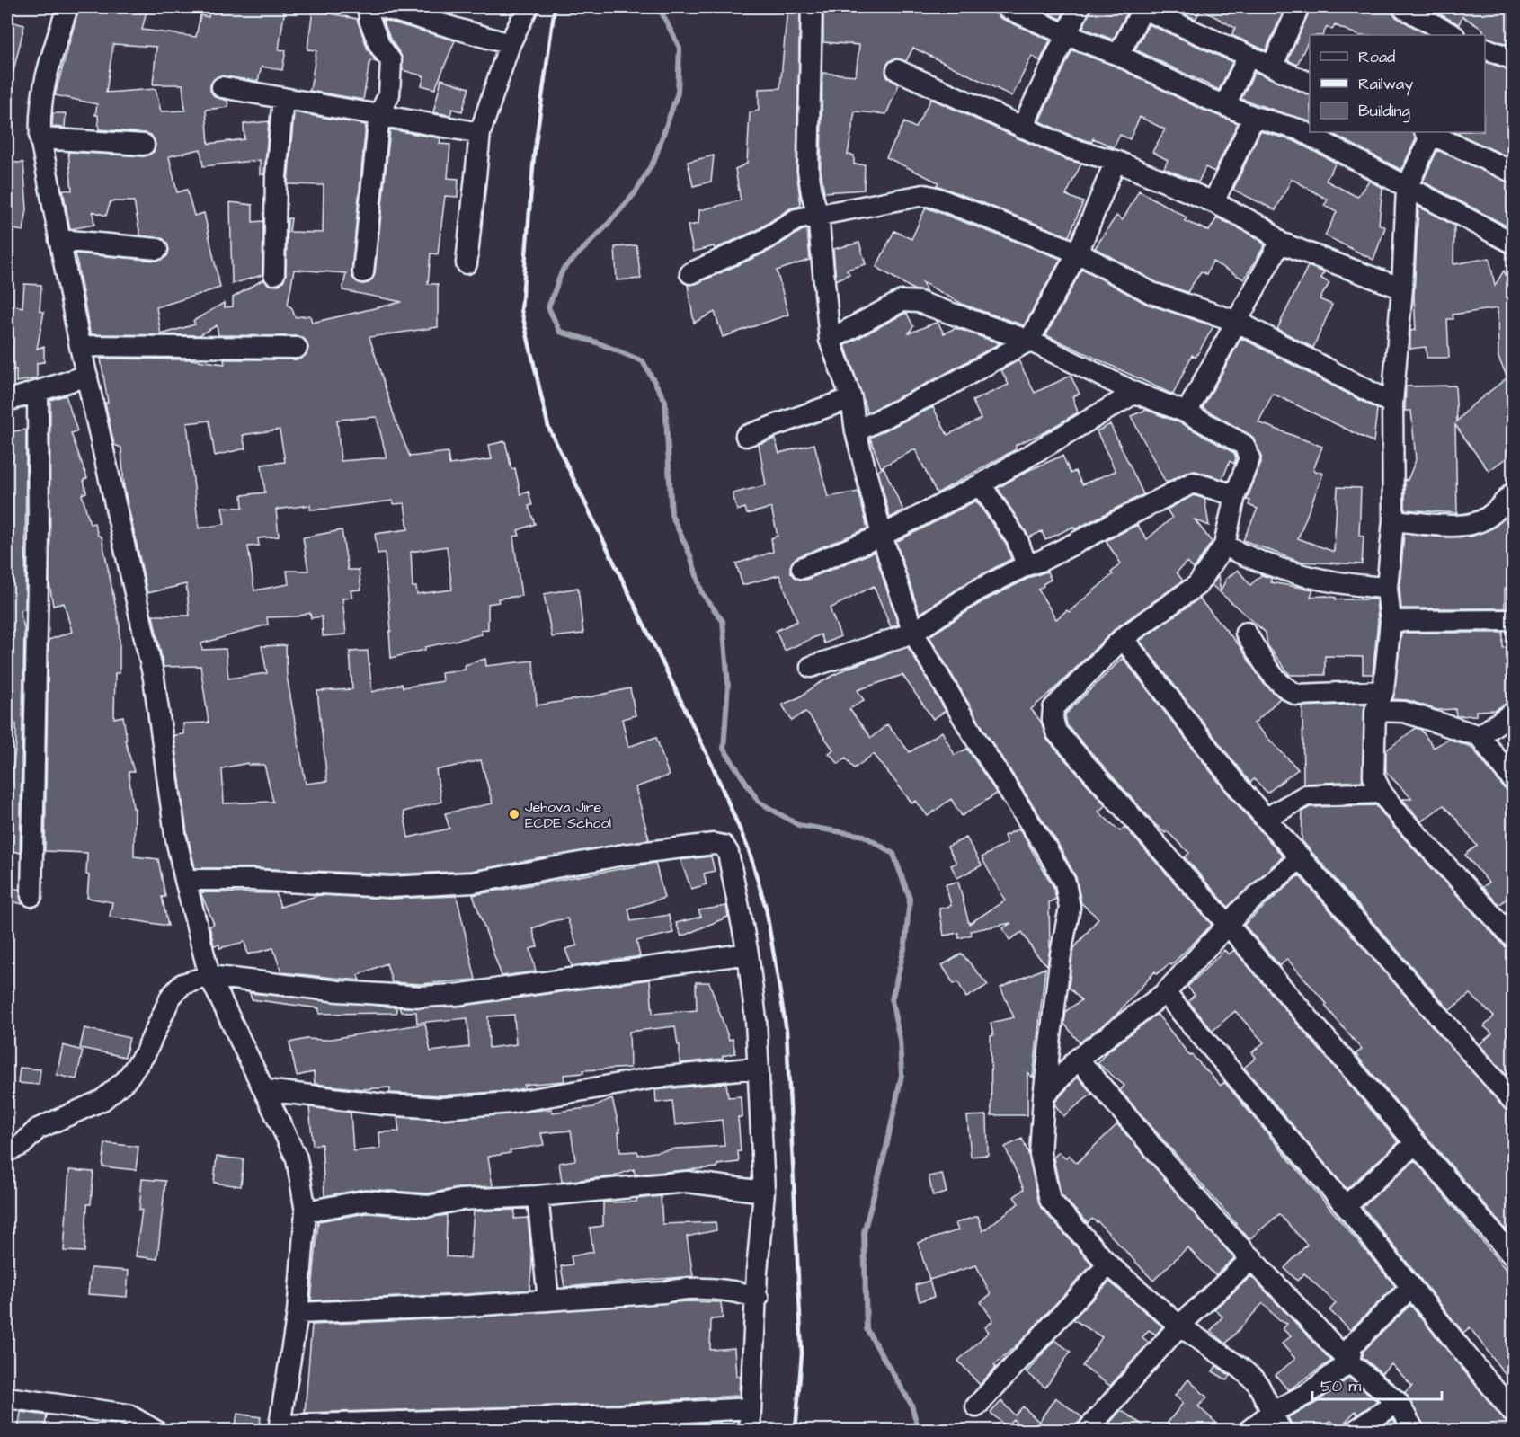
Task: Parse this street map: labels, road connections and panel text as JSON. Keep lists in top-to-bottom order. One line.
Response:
{"places":["Jehova Jire ECDE School"],"legend":["Road","Railway","Building"],"scale_bar":"50 m"}
